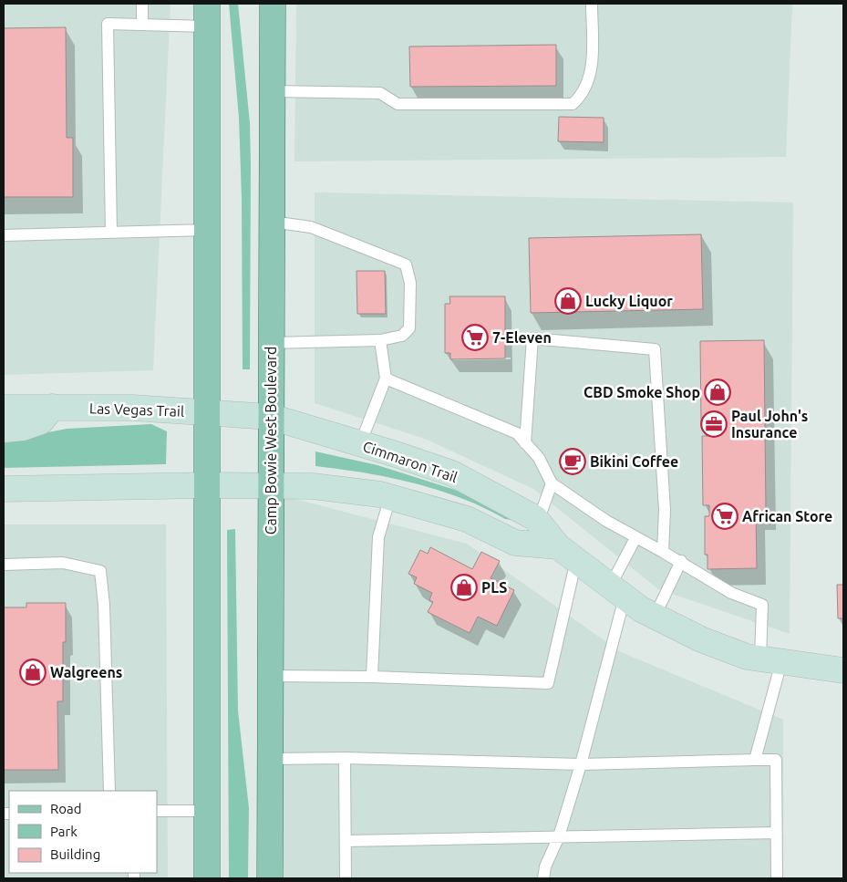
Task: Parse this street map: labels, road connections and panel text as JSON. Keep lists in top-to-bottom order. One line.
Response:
{"streets":{"main road":["Camp Bowie West Boulevard"],"street":["Las Vegas Trail","Cimmaron Trail"]},"crossings":[["Las Vegas Trail","Camp Bowie West Boulevard"],["Las Vegas Trail","Cimmaron Trail"],["Camp Bowie West Boulevard","Cimmaron Trail"]],"places":{"shop":["Lucky Liquor","CBD Smoke Shop","PLS","Walgreens"],"supermarket":["7-Eleven","African Store"],"office":["Paul John's Insurance"],"cafe":["Bikini Coffee"]},"legend":["Road","Park","Building"]}
